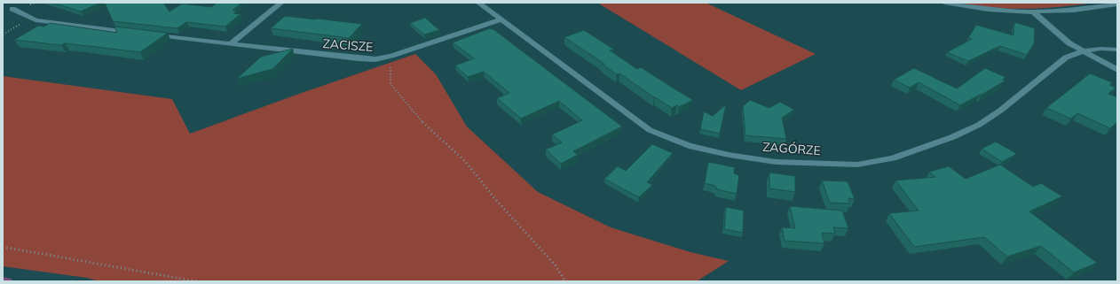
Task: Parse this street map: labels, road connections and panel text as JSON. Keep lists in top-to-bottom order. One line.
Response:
{"streets":{"street":["ZACISZE","ZAGÓRZE"]},"crossings":[["ZACISZE","ZAGÓRZE"]]}
